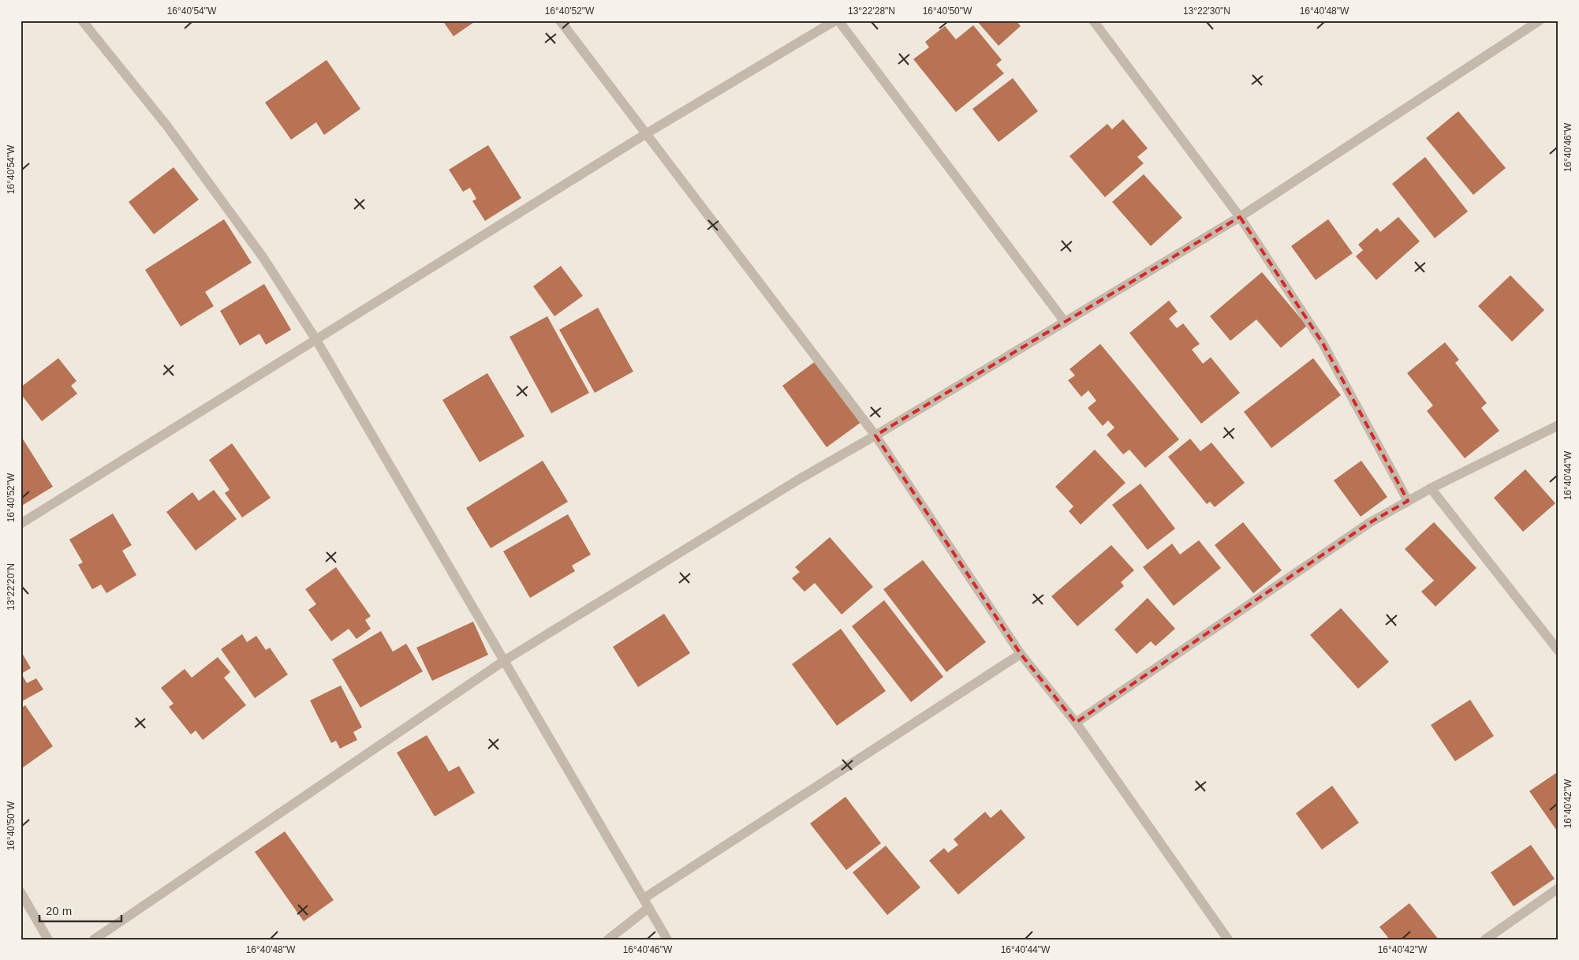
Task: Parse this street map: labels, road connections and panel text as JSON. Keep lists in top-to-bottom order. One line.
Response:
{"scale_bar":"20 m","coordinates":["16°40'54\"W","16°40'52\"W","13°22'28\"N","16°40'50\"W","13°22'30\"N","16°40'48\"W","16°40'46\"W","16°40'44\"W","13°22'20\"N","16°40'42\"W"]}
